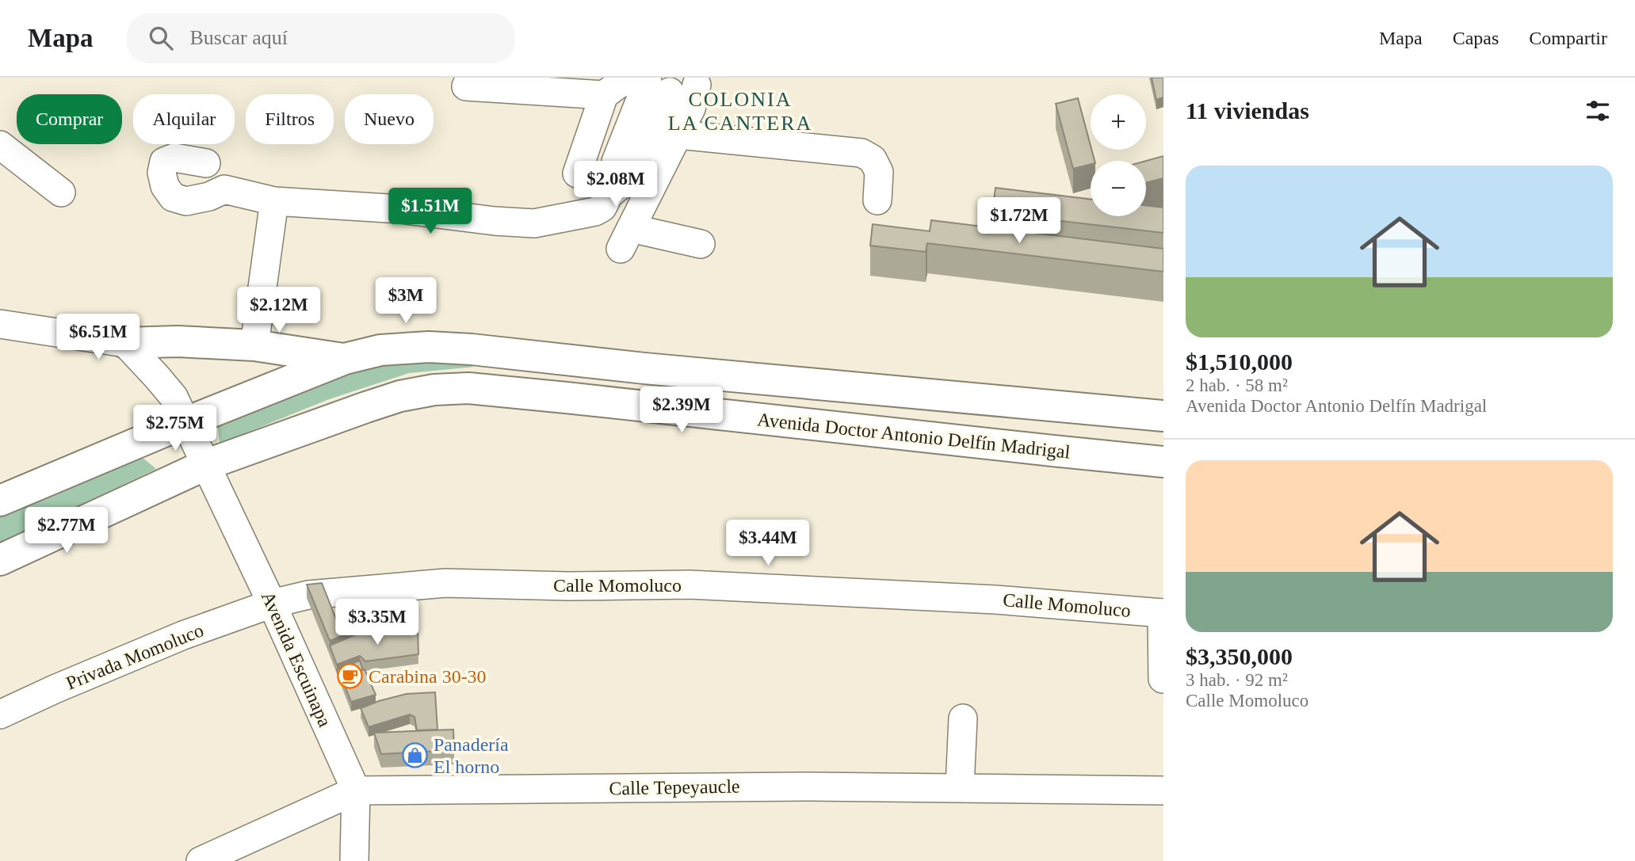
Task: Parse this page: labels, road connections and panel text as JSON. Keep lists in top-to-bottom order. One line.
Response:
{"streets":{"main road":["Avenida Doctor Antonio Delfín Madrigal"],"street":["Calle Momoluco","Privada Momoluco","Avenida Escuinapa","Calle Tepeyaucle"]},"crossings":[["Avenida Doctor Antonio Delfín Madrigal","Avenida Escuinapa"],["Calle Momoluco","Privada Momoluco"],["Calle Momoluco","Avenida Escuinapa"],["Privada Momoluco","Avenida Escuinapa"],["Avenida Escuinapa","Calle Tepeyaucle"]],"districts":["COLONIA LA CANTERA"],"places":{"cafe":["Carabina 30-30"],"shop":["Panadería El horno"]},"page":{"header":"Mapa","search":"Buscar aquí","nav":["Mapa","Capas","Compartir"],"heading":"11 viviendas","map_buttons":["+","−"],"chip":["Comprar","Alquilar","Filtros","Nuevo"],"list":[{"name":"$1,510,000","note":"2 hab. · 58 m² · Avenida Doctor Antonio Delfín Madrigal"},{"name":"$3,350,000","note":"3 hab. · 92 m² · Calle Momoluco"}],"price":["$2.08M","$1.51M","$1.72M","$3M","$2.12M","$6.51M","$2.39M","$2.75M","$2.77M","$3.44M","$3.35M"]}}
